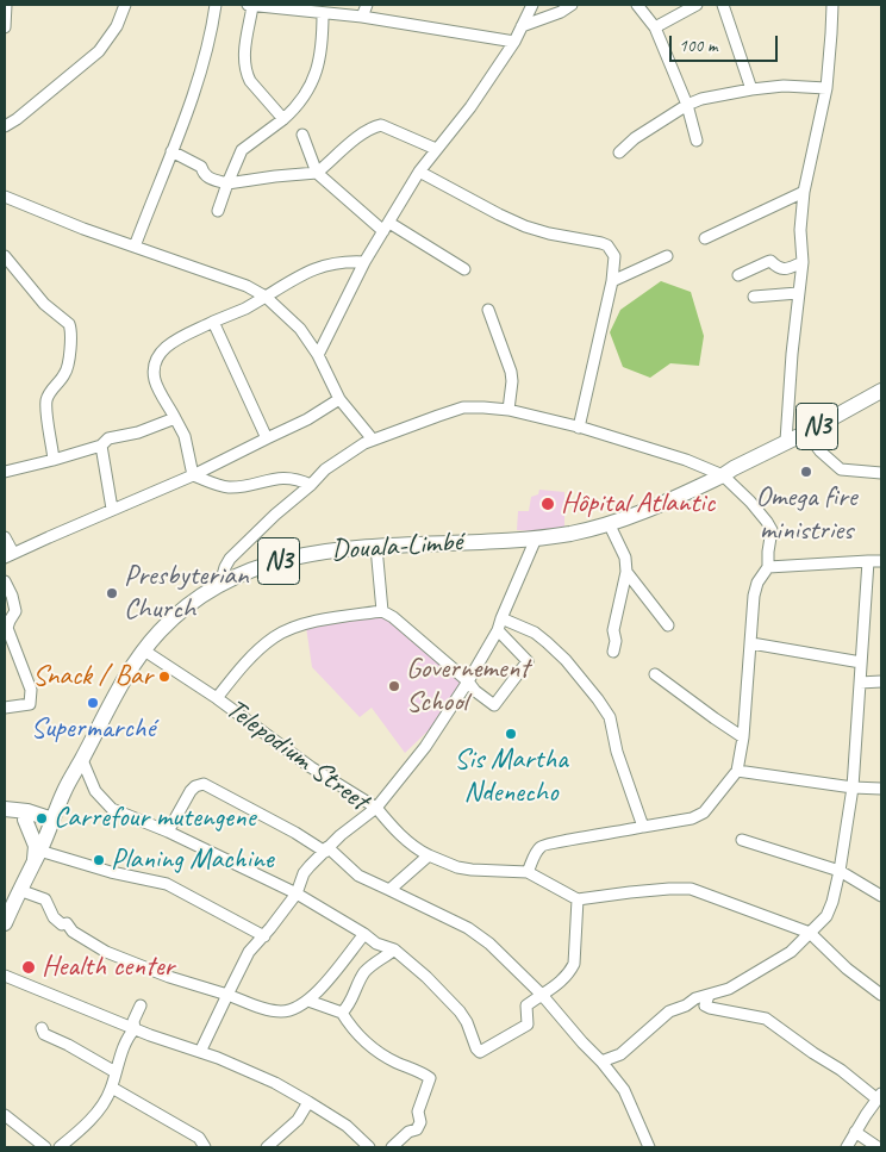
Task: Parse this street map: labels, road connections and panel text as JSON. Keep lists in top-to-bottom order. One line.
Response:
{"streets":{"highway":["N3","Douala-Limbé"],"street":["Telepodium Street"]},"crossings":[["Douala-Limbé","Telepodium Street"]],"places":["Omega fire ministries","Hôpital Atlantic","Presbyterian Church","Snack / Bar","Governement School","Supermarché","Sis Martha Ndenecho","Carrefour mutengene","Planing Machine","Health center"],"scale_bar":"100 m"}
